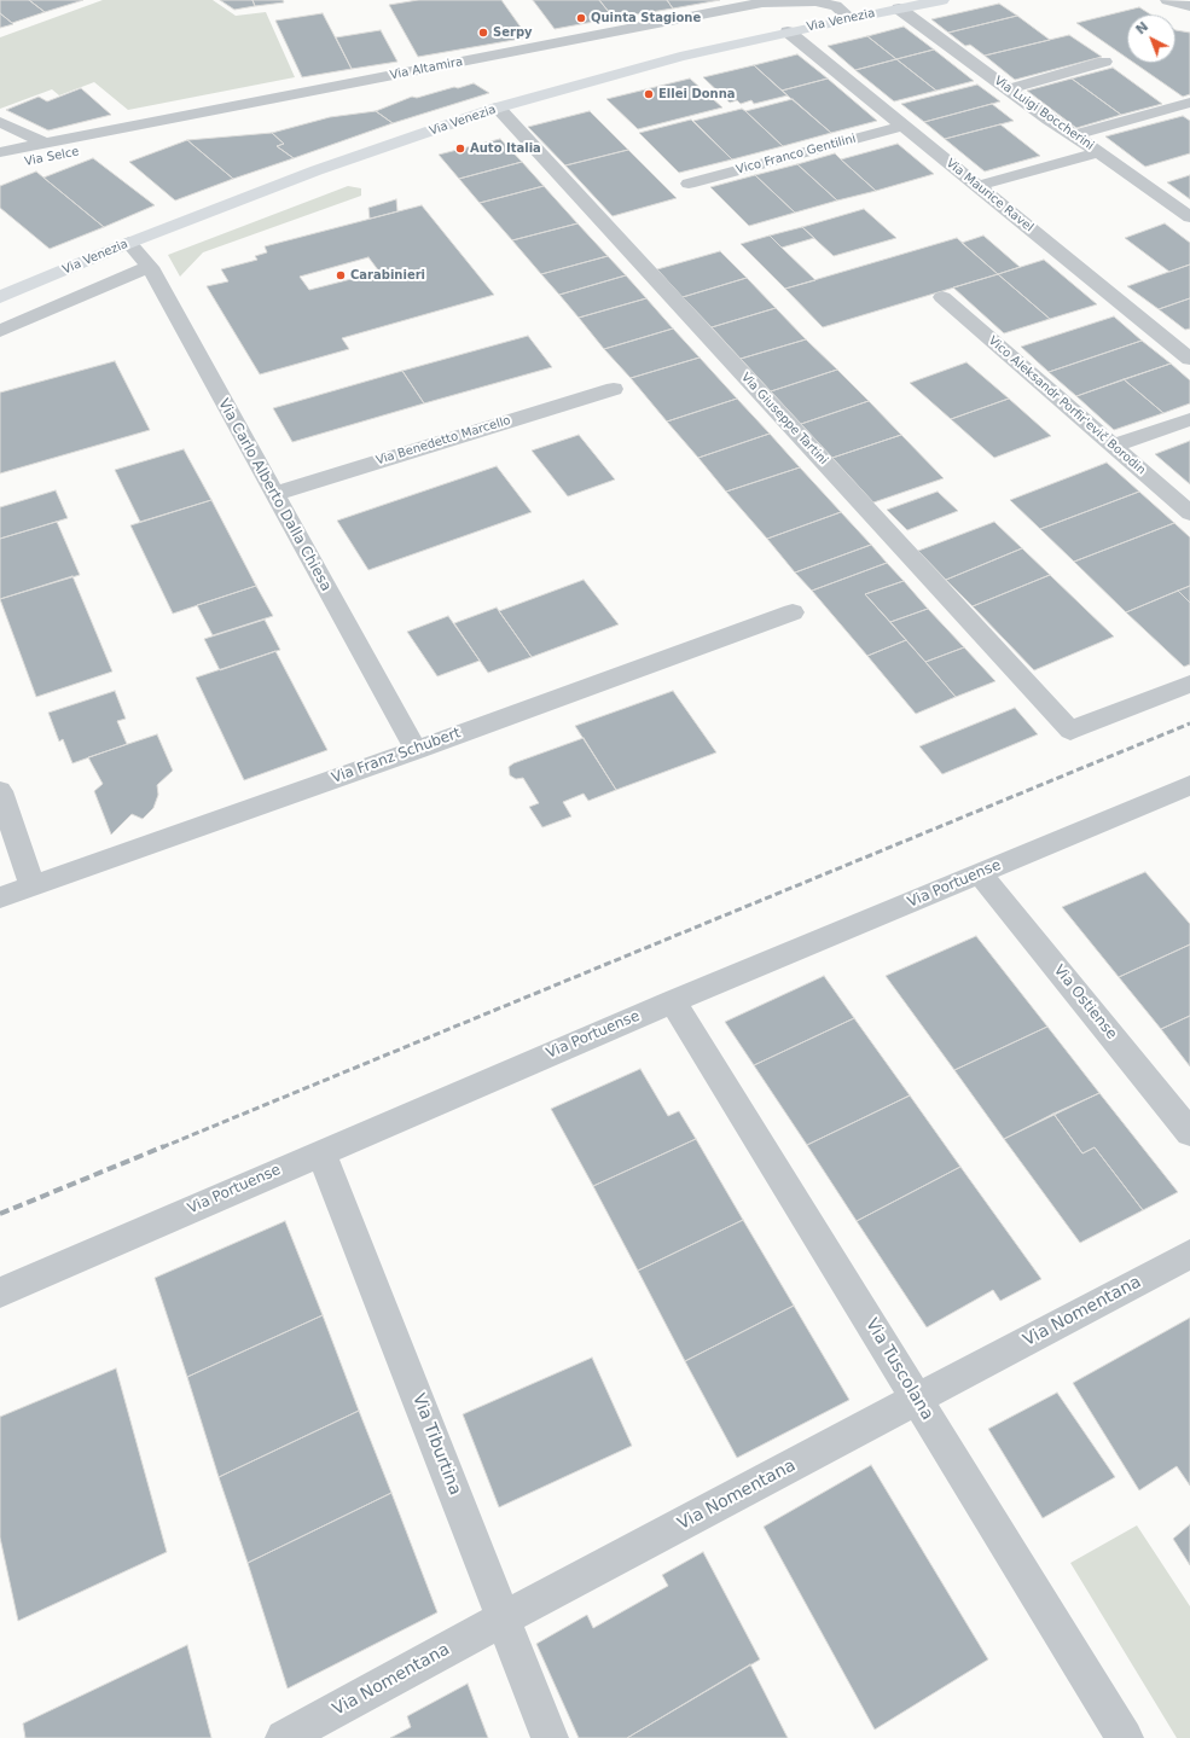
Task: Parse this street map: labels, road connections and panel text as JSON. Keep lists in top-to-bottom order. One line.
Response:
{"streets":{"main road":["Via Venezia"],"street":["Via Altamira","Via Luigi Boccherini","Vico Franco Gentilini","Via Selce","Via Maurice Ravel","Vico Aleksandr Porfir'evič Borodin","Via Giuseppe Tartini","Via Benedetto Marcello","Via Carlo Alberto Dalla Chiesa","Via Franz Schubert","Via Portuense","Via Ostiense","Via Nomentana","Via Tuscolana","Via Tiburtina"]},"crossings":[["Via Venezia","Via Altamira"],["Via Venezia","Via Luigi Boccherini"],["Via Venezia","Via Maurice Ravel"],["Via Venezia","Via Giuseppe Tartini"],["Via Venezia","Via Carlo Alberto Dalla Chiesa"],["Vico Franco Gentilini","Via Maurice Ravel"],["Via Benedetto Marcello","Via Carlo Alberto Dalla Chiesa"],["Via Carlo Alberto Dalla Chiesa","Via Franz Schubert"],["Via Portuense","Via Ostiense"],["Via Portuense","Via Tuscolana"],["Via Portuense","Via Tiburtina"],["Via Nomentana","Via Tuscolana"],["Via Nomentana","Via Tiburtina"]],"places":["Quinta Stagione","Serpy","Ellei Donna","Auto Italia","Carabinieri"],"north":"top left"}
